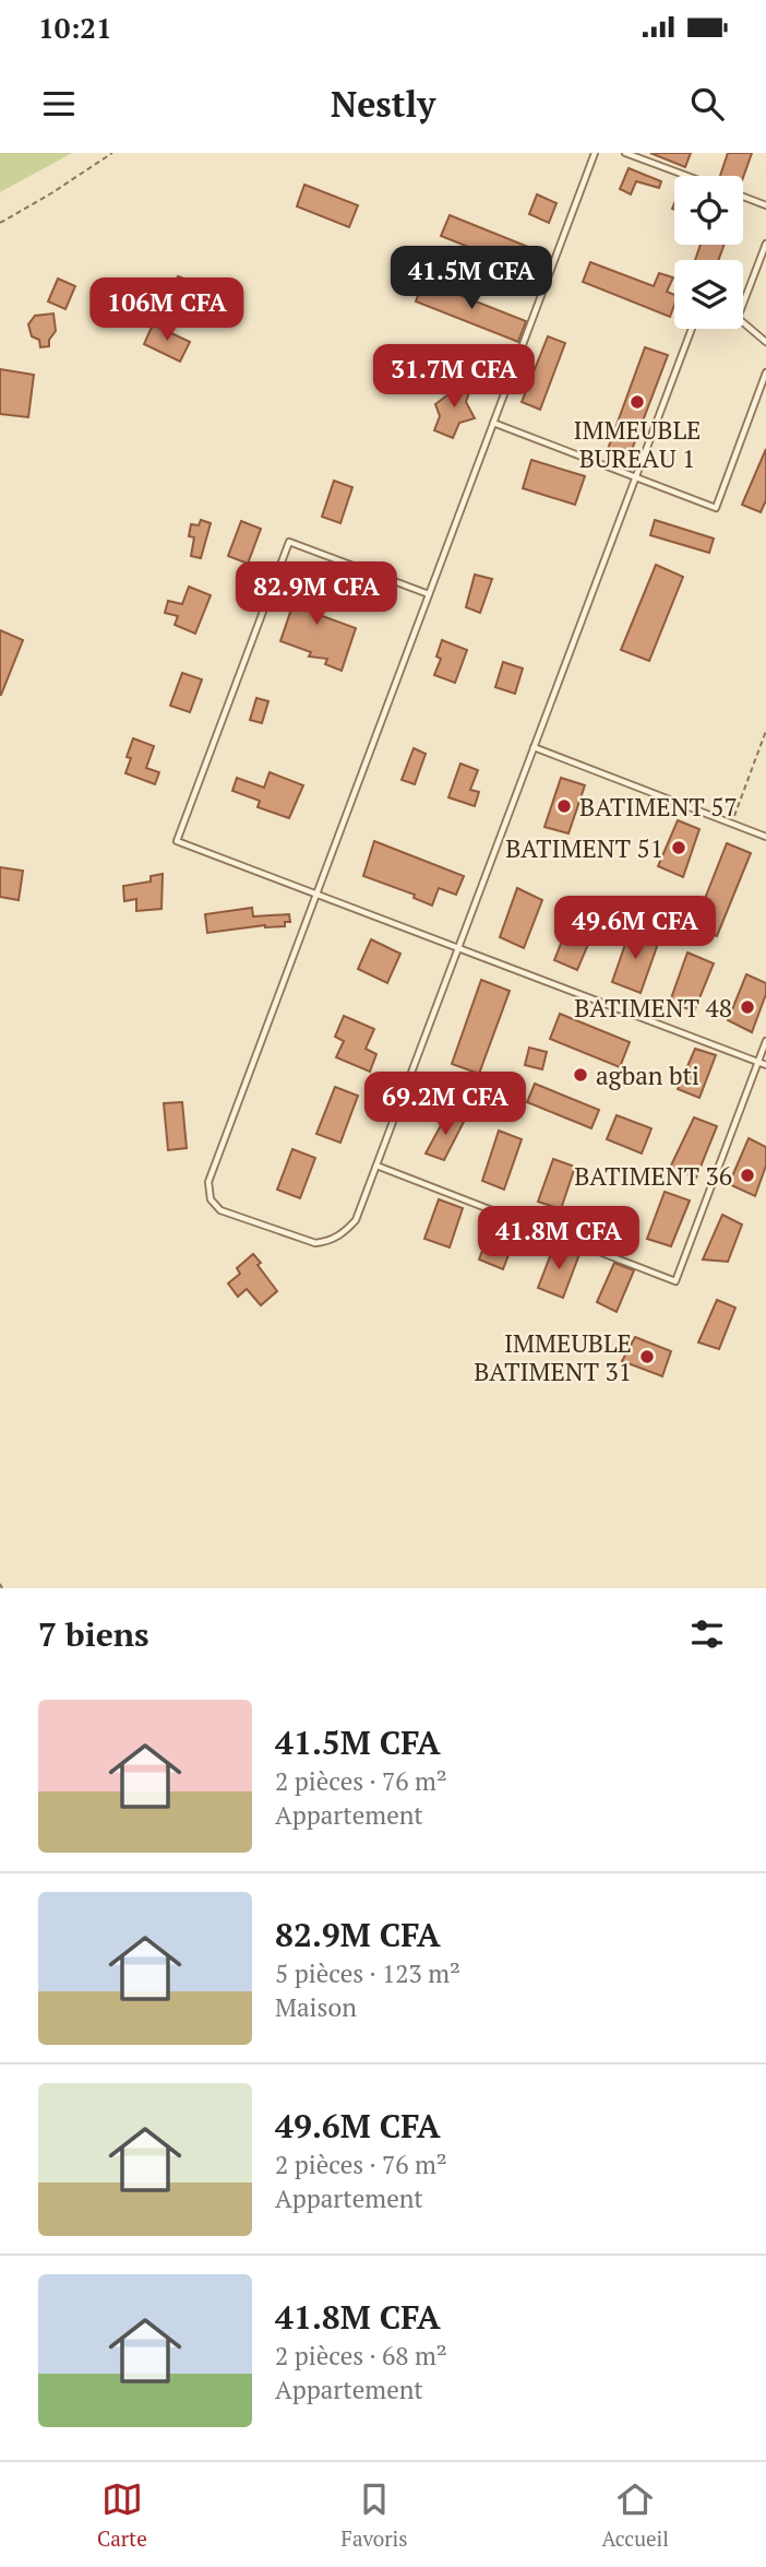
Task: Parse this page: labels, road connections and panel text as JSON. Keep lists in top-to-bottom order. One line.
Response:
{"places":["IMMEUBLE BUREAU 1","BATIMENT 57","BATIMENT 51","BATIMENT 48","agban bti","BATIMENT 36","IMMEUBLE BATIMENT 31"],"page":{"status":"10:21","header":"Nestly","price":["41.5M CFA","106M CFA","31.7M CFA","82.9M CFA","49.6M CFA","69.2M CFA","41.8M CFA"],"heading":"7 biens","list":[{"name":"41.5M CFA","note":"2 pièces · 76 m² · Appartement"},{"name":"82.9M CFA","note":"5 pièces · 123 m² · Maison"},{"name":"49.6M CFA","note":"2 pièces · 76 m² · Appartement"},{"name":"41.8M CFA","note":"2 pièces · 68 m² · Appartement"}],"tabs":["Carte","Favoris","Accueil"]}}
